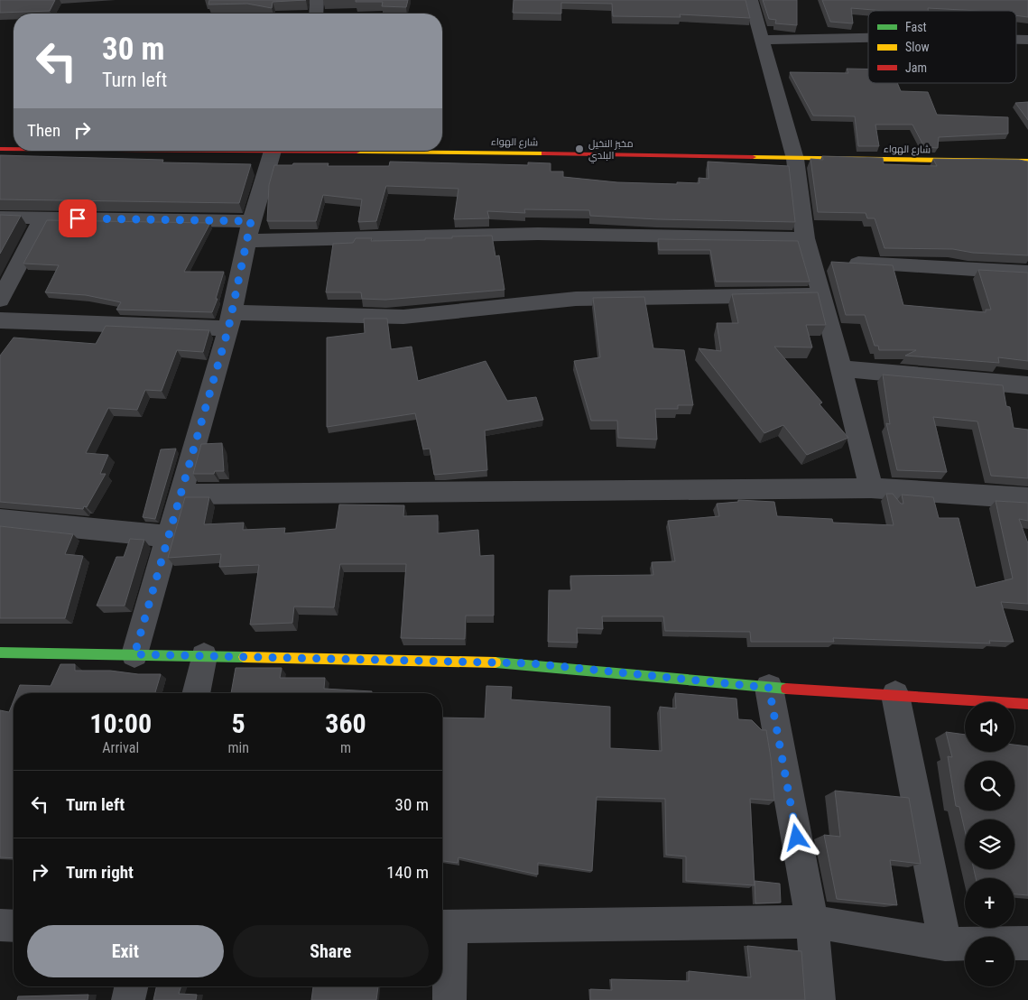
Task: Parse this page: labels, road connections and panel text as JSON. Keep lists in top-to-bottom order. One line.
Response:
{"streets":{"street":["شارع الهواء"]},"places":["مخبز النخيل البلدي"],"legend":["Fast","Slow","Jam"],"page":{"turn":["30 m","Turn left"],"then":"Then","eta":["10:00","Arrival","5","min","360","m"],"map_buttons":["+","−"],"list":[{"name":"Turn left","value":"30 m"},{"name":"Turn right","value":"140 m"}],"buttons":["Exit","Share"]}}
